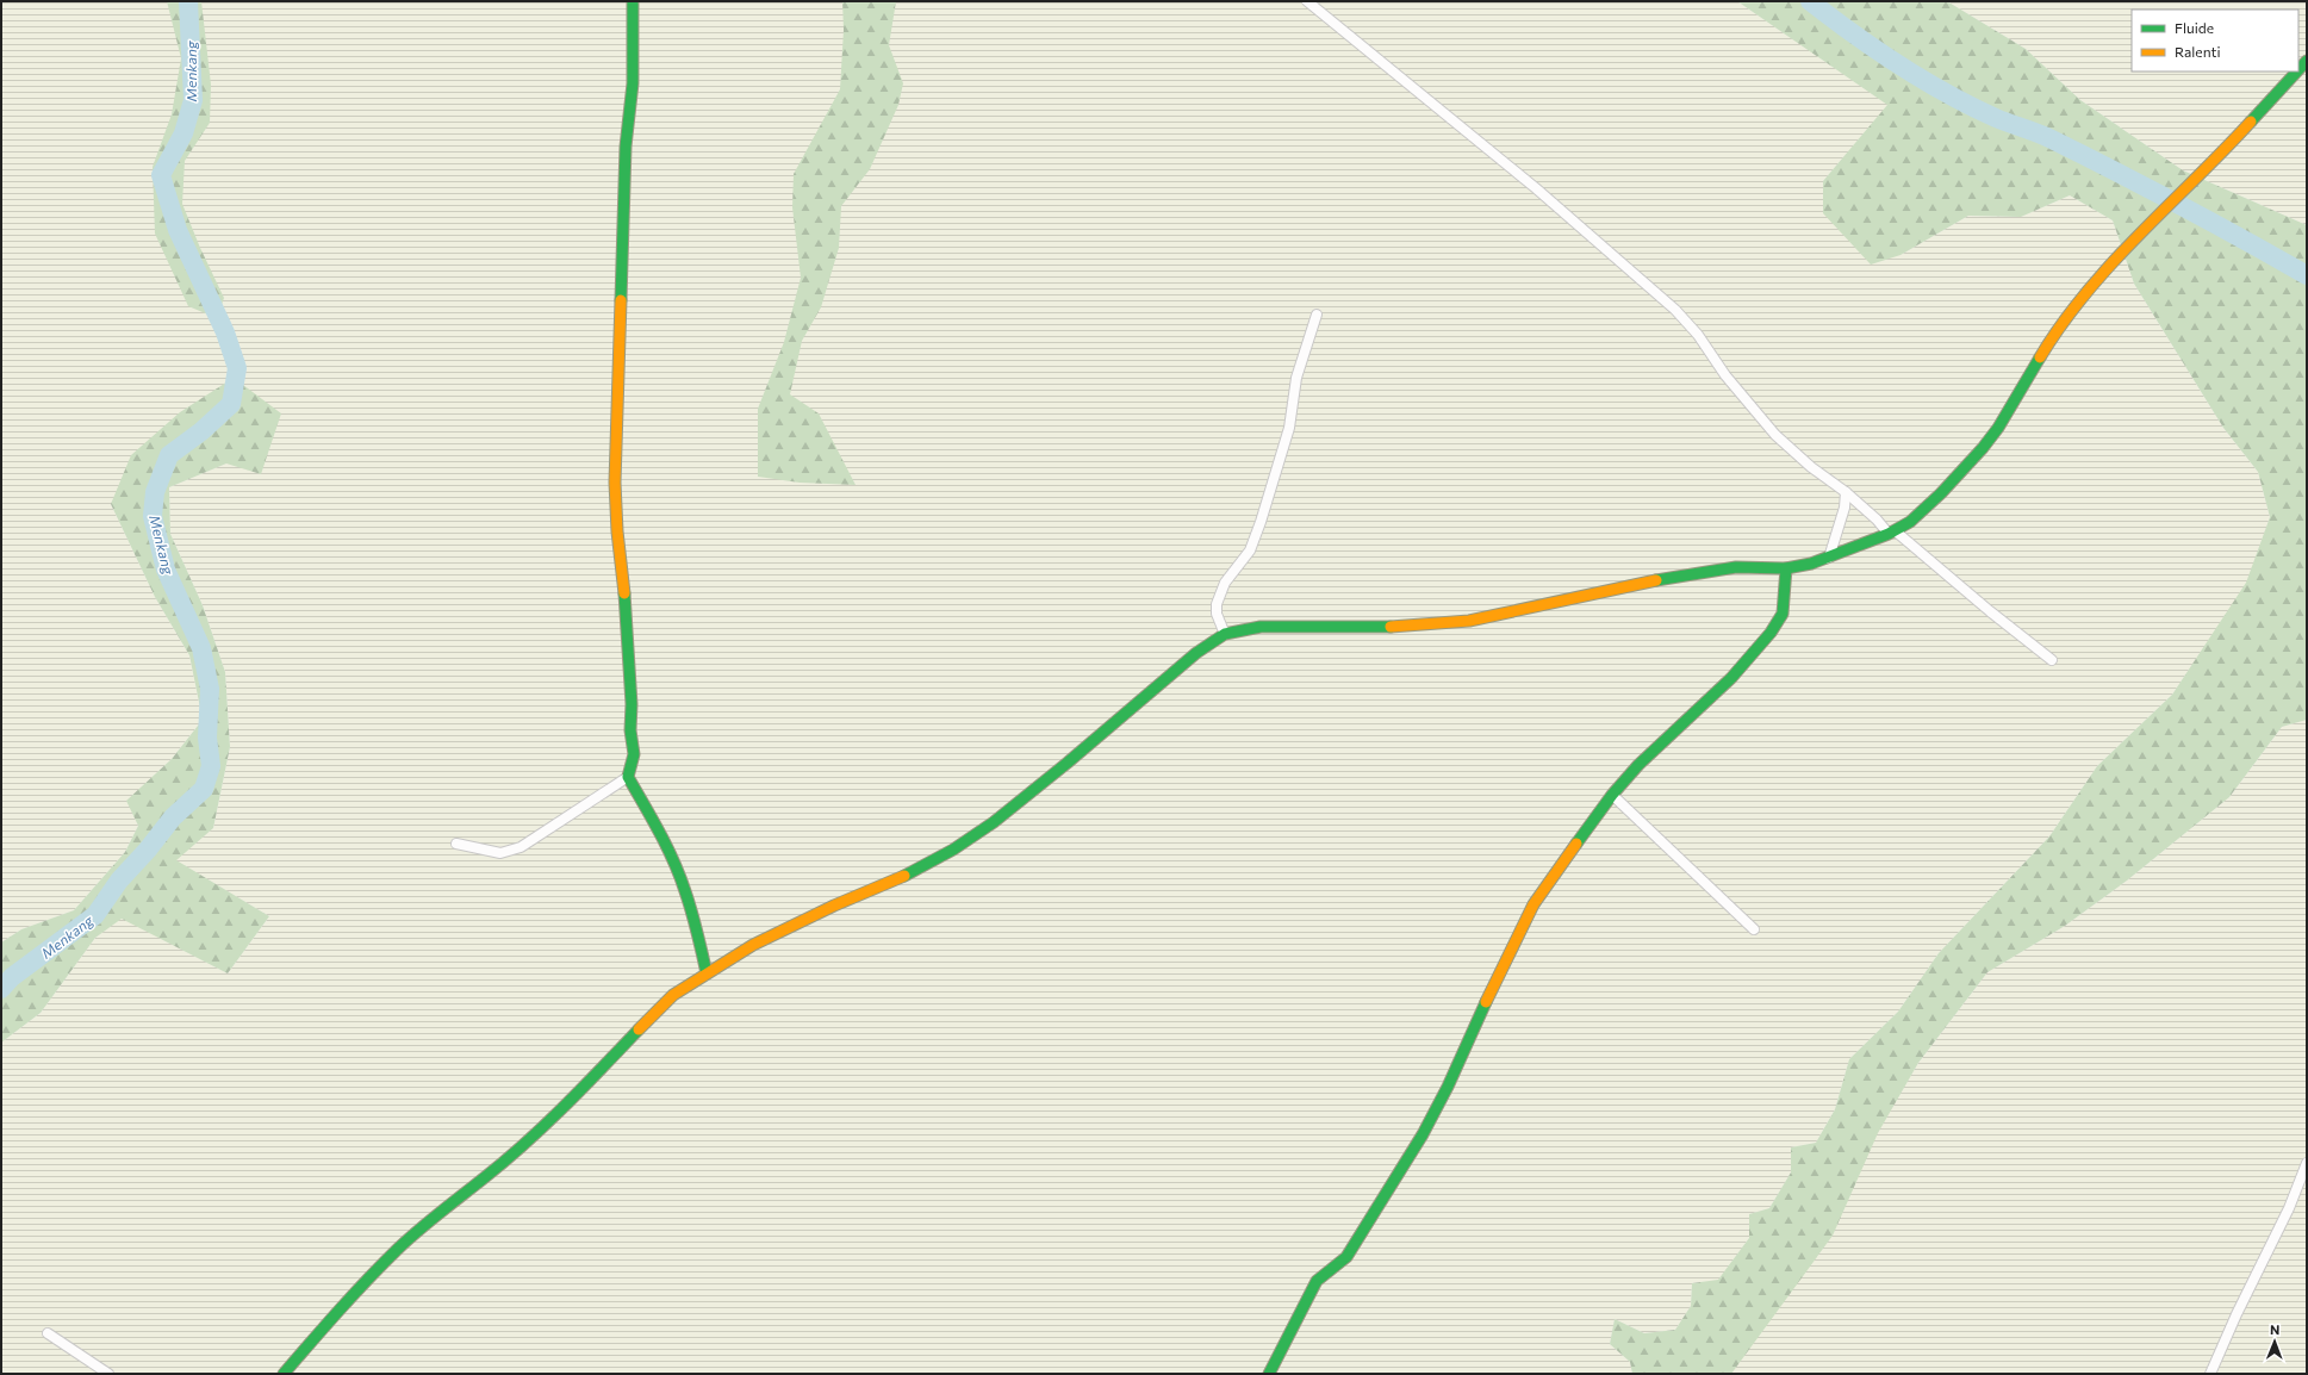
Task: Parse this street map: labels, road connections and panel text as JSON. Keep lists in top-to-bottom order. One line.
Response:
{"water":["Menkang"],"legend":["Fluide","Ralenti"],"north":"top"}
